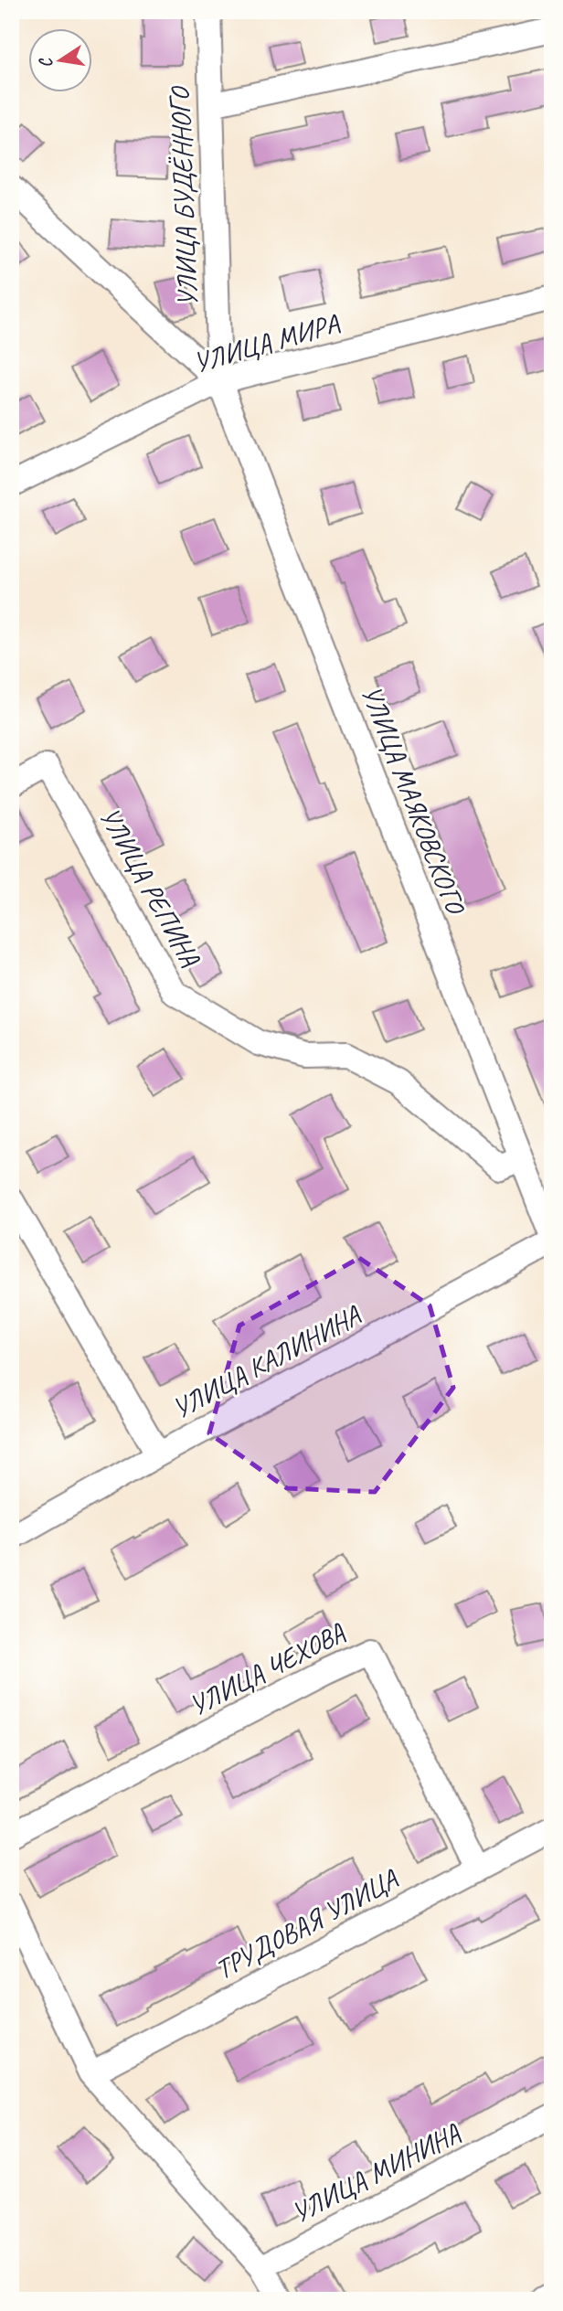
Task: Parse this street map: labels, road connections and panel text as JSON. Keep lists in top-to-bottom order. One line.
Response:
{"streets":{"street":["УЛИЦА БУДЁННОГО","УЛИЦА МИРА","УЛИЦА МАЯКОВСКОГО","УЛИЦА РЕПИНА","УЛИЦА КАЛИНИНА","УЛИЦА ЧЕХОВА","ТРУДОВАЯ УЛИЦА","УЛИЦА МИНИНА"]},"crossings":[["УЛИЦА БУДЁННОГО","УЛИЦА МИРА"],["УЛИЦА БУДЁННОГО","УЛИЦА МАЯКОВСКОГО"],["УЛИЦА МИРА","УЛИЦА МАЯКОВСКОГО"],["УЛИЦА МАЯКОВСКОГО","УЛИЦА РЕПИНА"],["УЛИЦА ЧЕХОВА","ТРУДОВАЯ УЛИЦА"]],"north":"left"}
